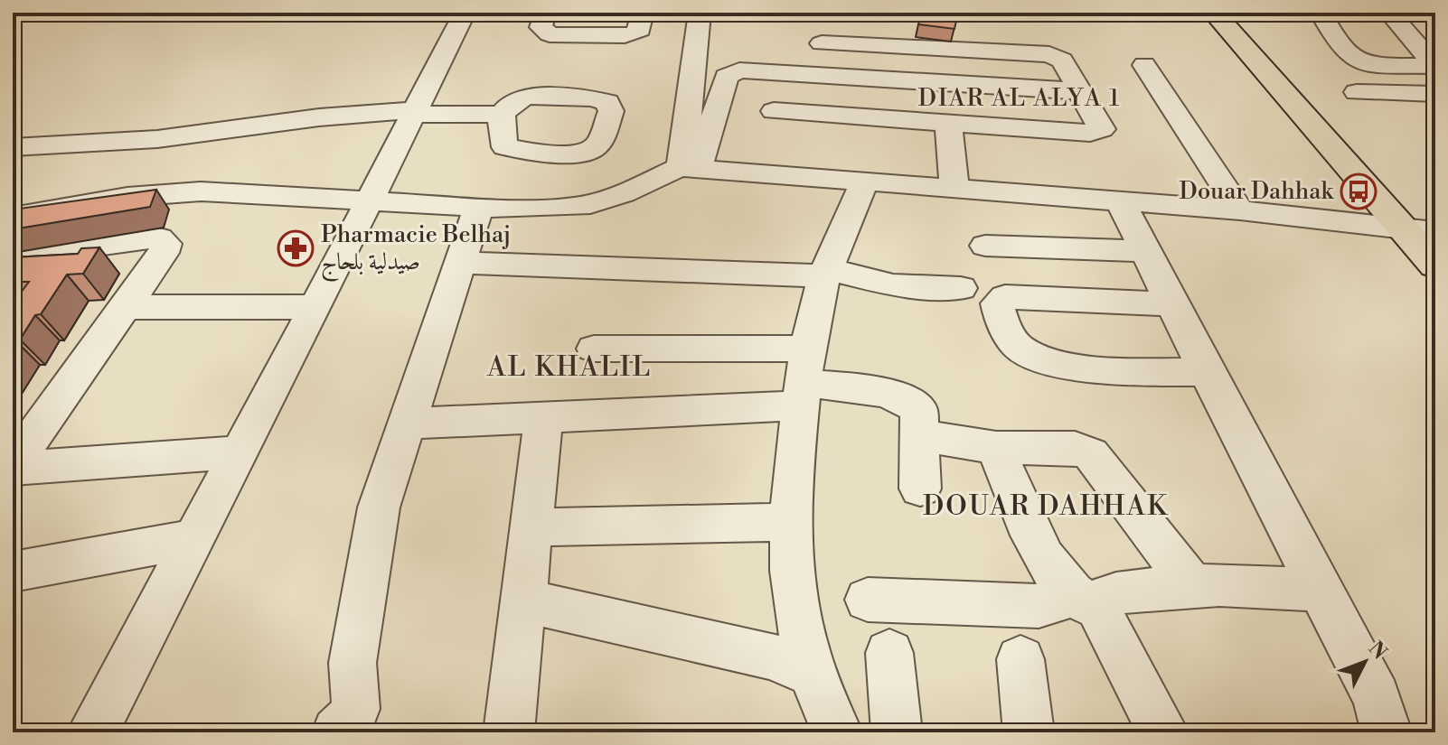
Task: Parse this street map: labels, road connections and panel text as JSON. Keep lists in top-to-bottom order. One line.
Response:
{"districts":["DIAR AL ALYA 1","AL KHALIL","DOUAR DAHHAK"],"places":{"bus stop":["Douar Dahhak"],"pharmacy":["Pharmacie Belhaj صيدلية بلحاج"]},"north":"top right"}
